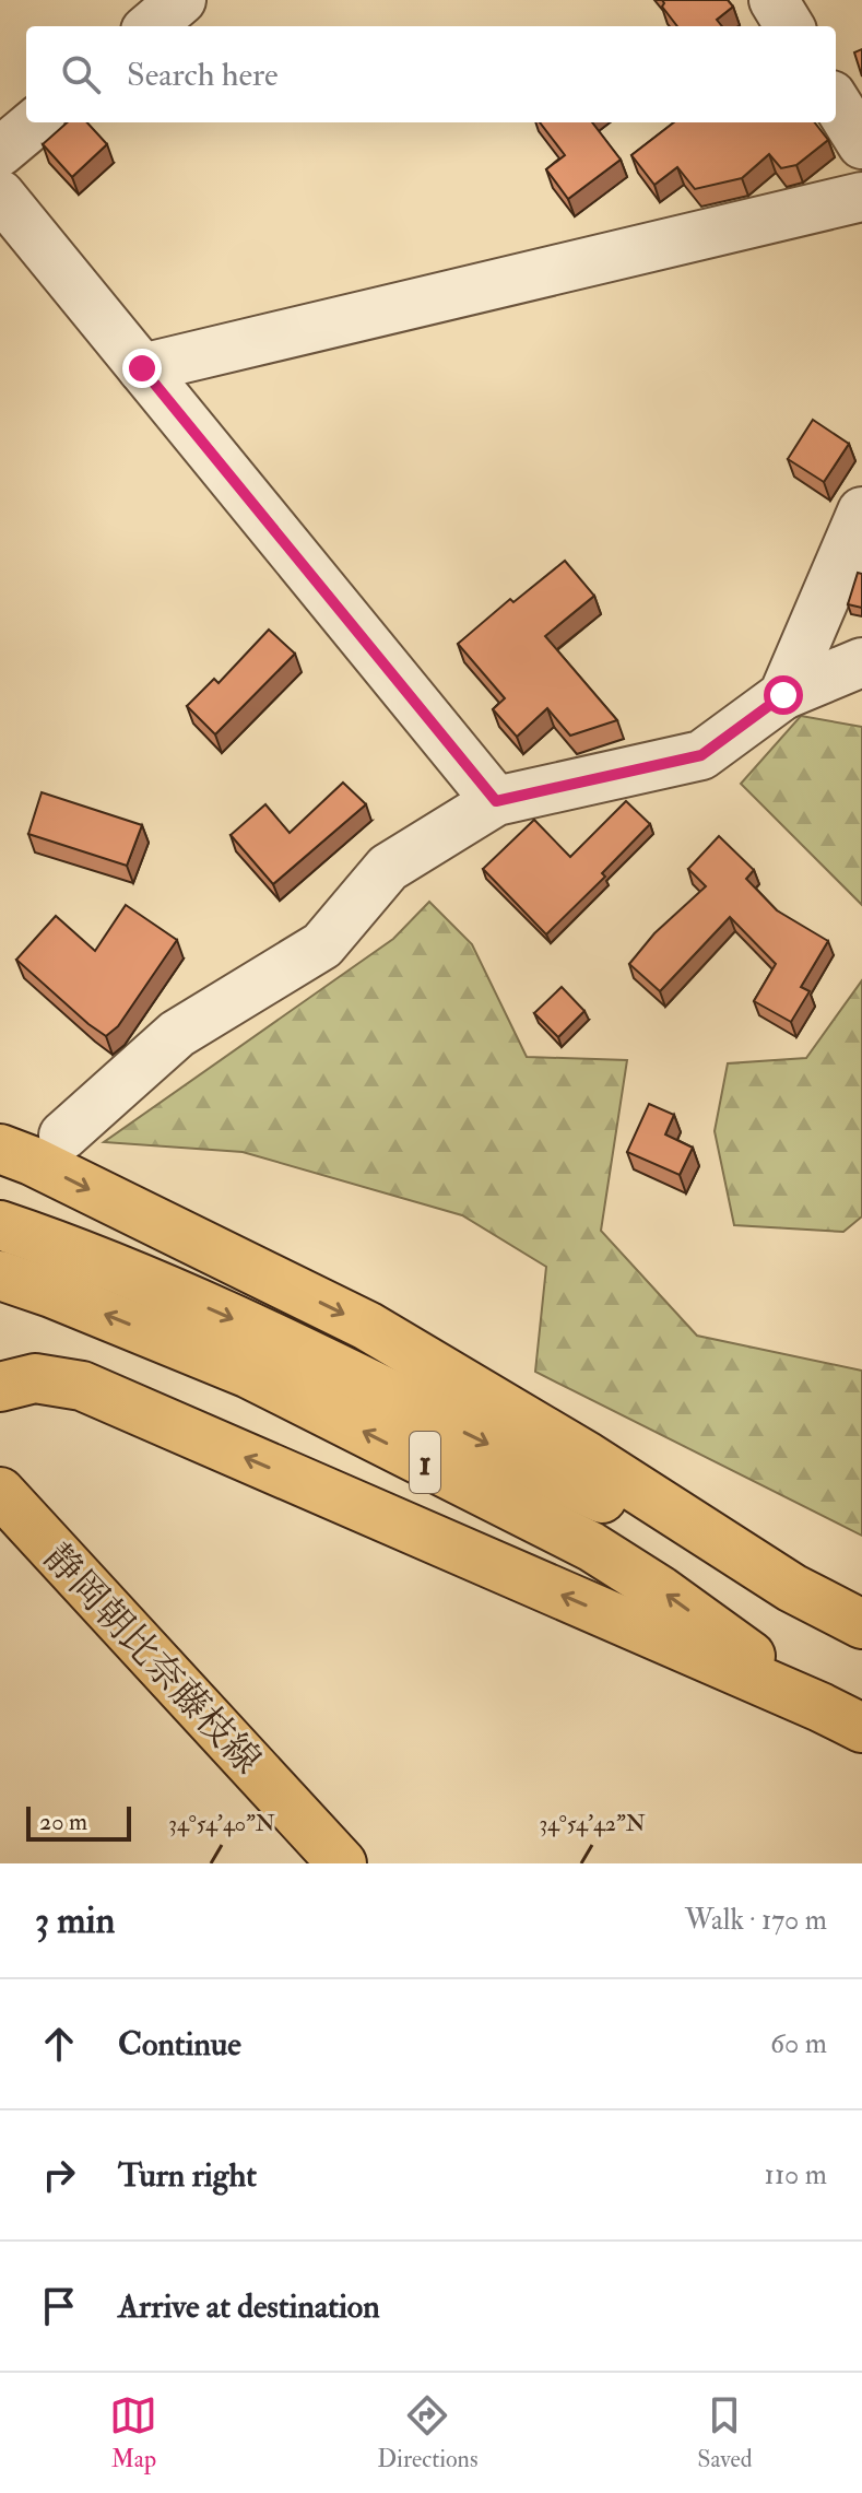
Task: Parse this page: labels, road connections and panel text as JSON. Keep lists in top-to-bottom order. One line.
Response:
{"streets":{"main road":["1","静岡朝比奈藤枝線"]},"scale_bar":"20 m","page":{"search":"Search here","scale":"20 m","heading":["3 min","Walk · 170 m"],"list":[["Continue","60 m"],["Turn right","110 m"],"Arrive at destination"],"nav":["Map","Directions","Saved"]},"coordinates":["34°54'40\"N","34°54'42\"N"]}
